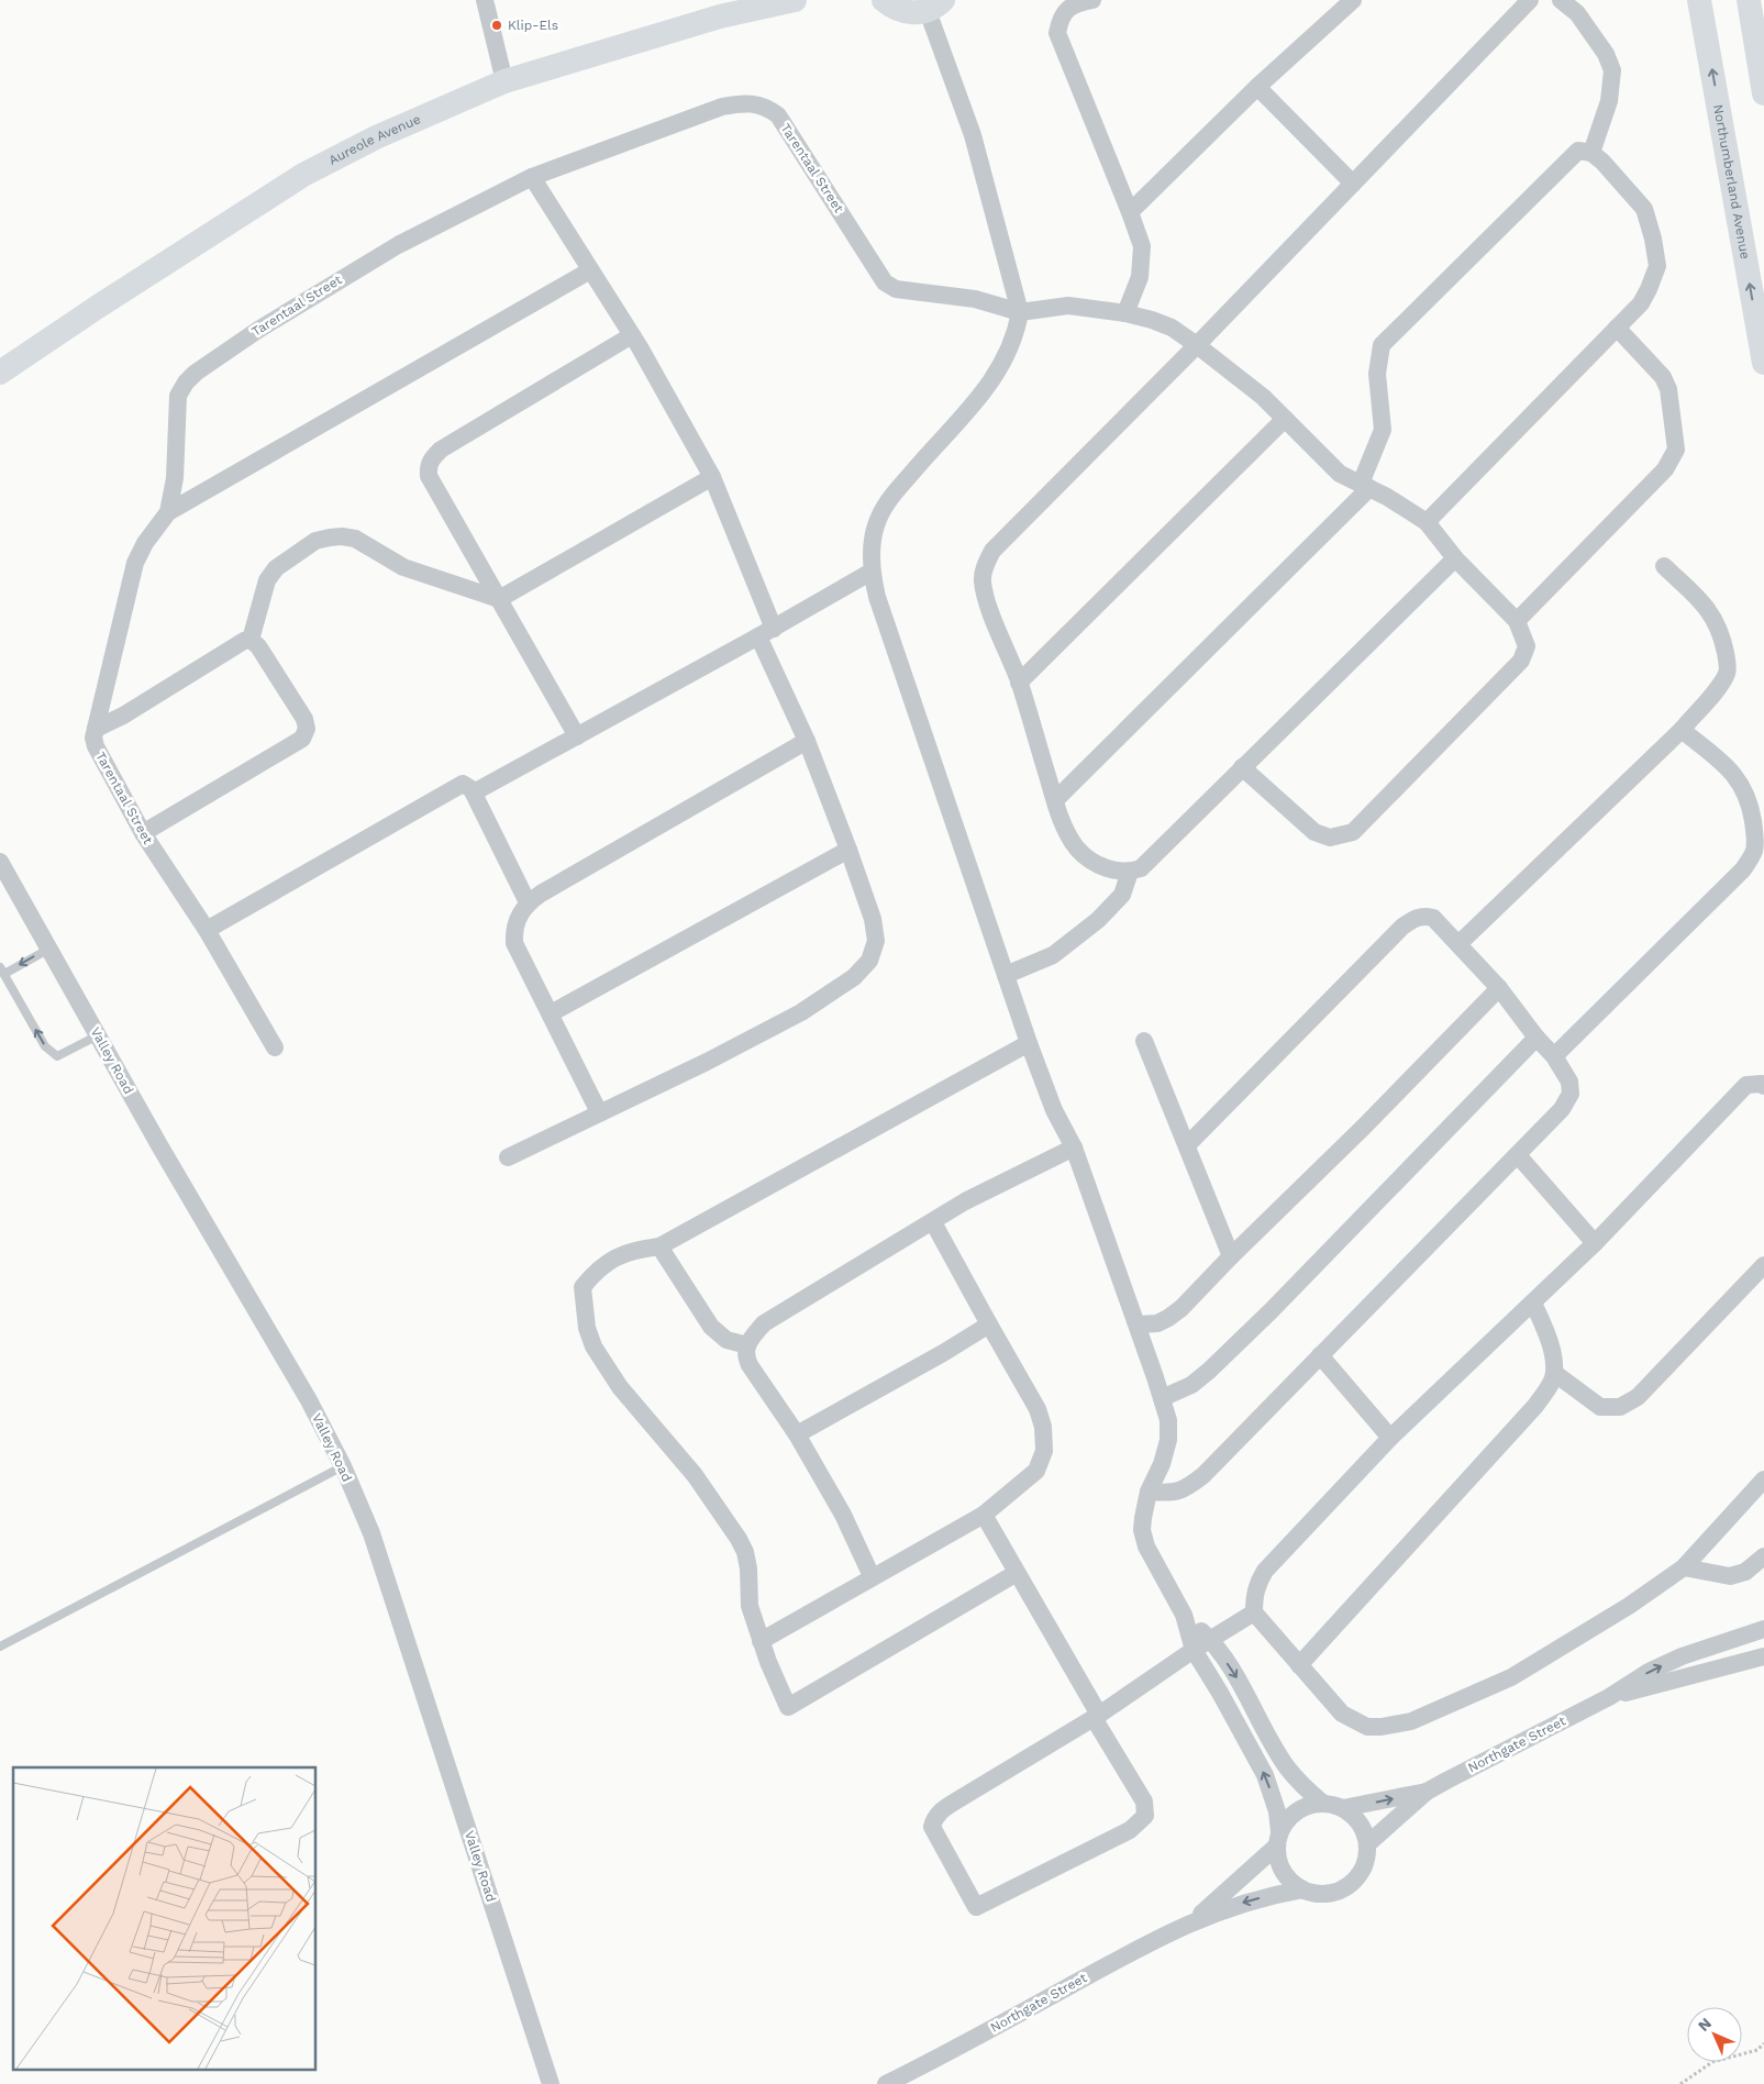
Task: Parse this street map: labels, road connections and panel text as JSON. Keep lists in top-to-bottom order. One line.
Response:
{"streets":{"street":["Aureole Avenue","Tarentaal Street","Northumberland Avenue","Valley Road","Northgate Street"]},"one_way":["Northumberland Avenue"],"places":["Klip-Els"],"north":"top left"}
